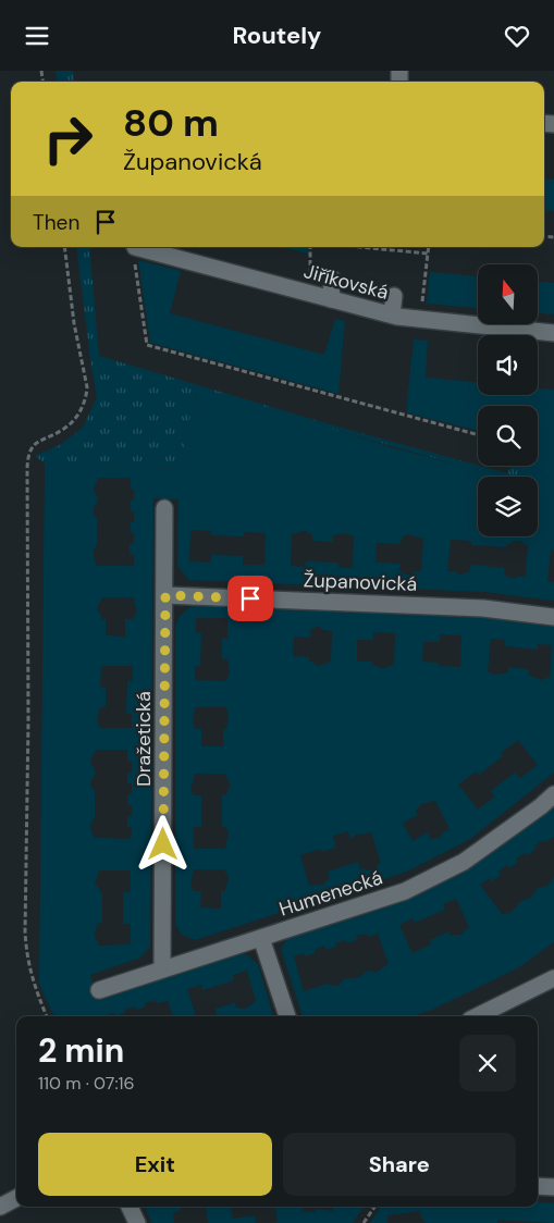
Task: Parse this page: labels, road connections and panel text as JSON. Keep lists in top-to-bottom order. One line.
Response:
{"streets":{"street":["Jiříkovská","Županovická","Dražetická","Humenecká"]},"crossings":[["Županovická","Dražetická"],["Dražetická","Humenecká"]],"north":"top","page":{"header":"Routely","turn":["80 m","Županovická"],"then":"Then","heading":["2 min","110 m · 07:16"],"buttons":["Exit","Share"]}}
